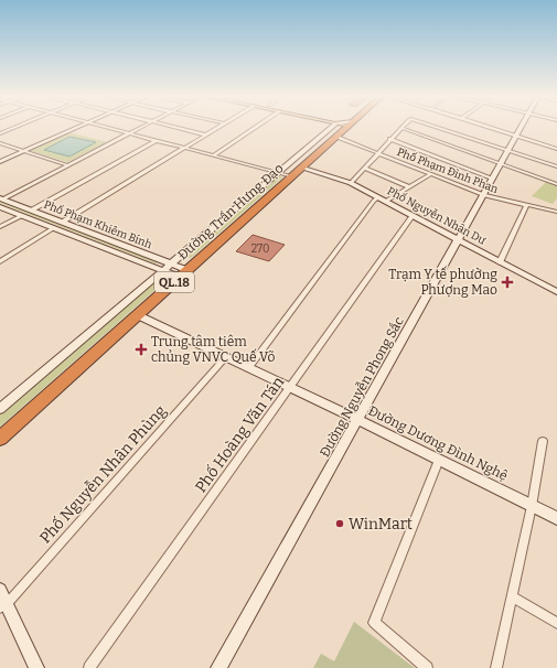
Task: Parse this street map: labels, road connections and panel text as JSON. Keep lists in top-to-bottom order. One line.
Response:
{"streets":{"highway":["Đường Trần Hưng Đạo","QL.18"],"main road":["Phố Nguyễn Nhân Dư","Phố Phạm Khiêm Bính","Đường Nguyễn Phong Sắc","Đường Dương Đình Nghệ"],"street":["Phố Phạm Đình Phan","Phố Hoàng Văn Tán","Phố Nguyễn Nhân Phùng"]},"crossings":[["Phố Phạm Đình Phan","Đường Trần Hưng Đạo"],["Phố Phạm Đình Phan","Đường Nguyễn Phong Sắc"],["Đường Trần Hưng Đạo","Phố Nguyễn Nhân Dư"],["Đường Trần Hưng Đạo","Phố Phạm Khiêm Bính"],["Đường Trần Hưng Đạo","Đường Dương Đình Nghệ"],["Phố Nguyễn Nhân Dư","Đường Nguyễn Phong Sắc"],["Phố Nguyễn Nhân Dư","Phố Hoàng Văn Tán"],["Đường Nguyễn Phong Sắc","Đường Dương Đình Nghệ"],["Phố Hoàng Văn Tán","Đường Dương Đình Nghệ"],["Đường Dương Đình Nghệ","Phố Nguyễn Nhân Phùng"]],"places":{"health":["Trạm Y tế phường Phượng Mao","Trung tâm tiêm chủng VNVC Quế Võ"],"other":["WinMart"]},"house_numbers":["270"]}
